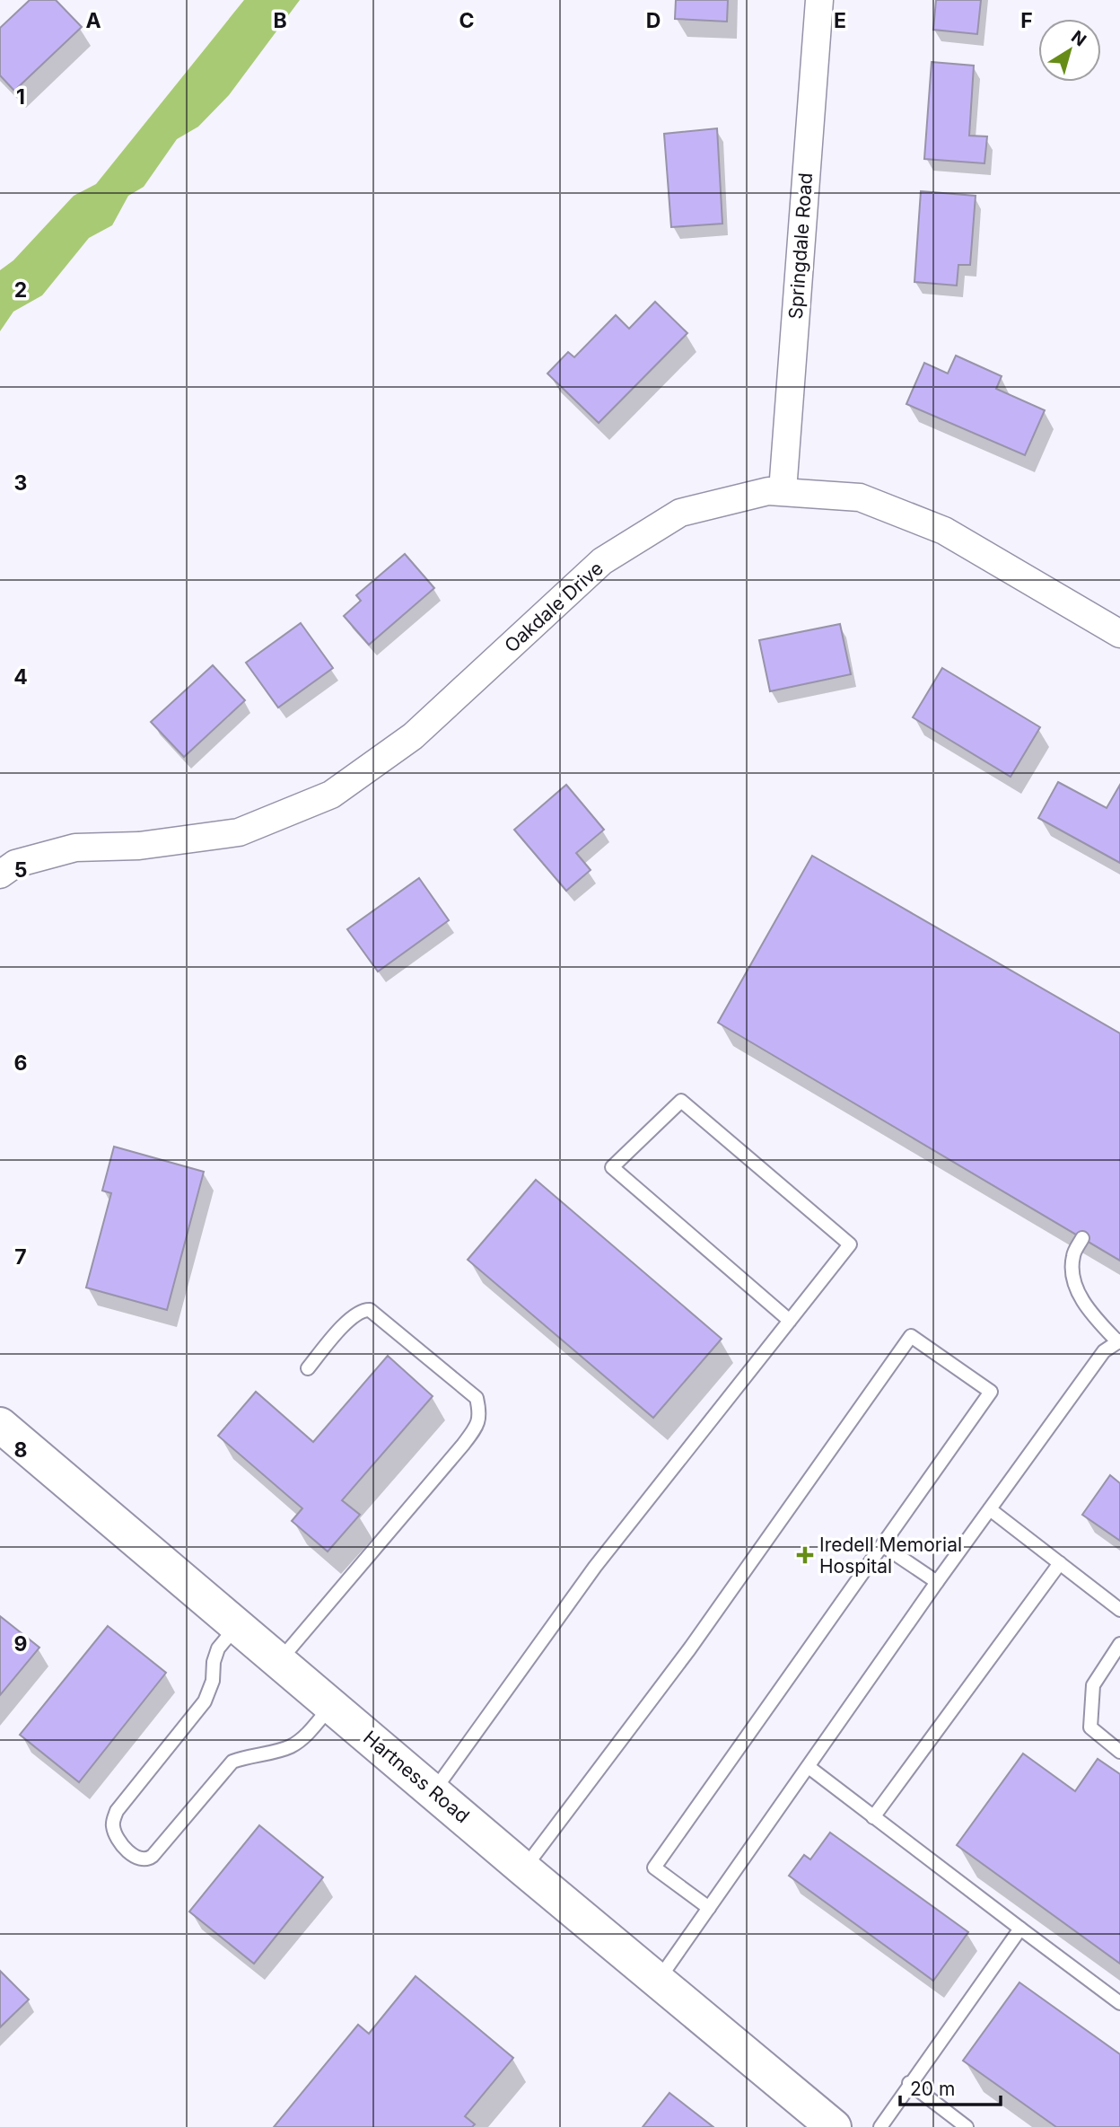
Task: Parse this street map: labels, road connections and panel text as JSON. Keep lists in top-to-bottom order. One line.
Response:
{"streets":{"main road":["Hartness Road"],"street":["Springdale Road","Oakdale Drive"]},"crossings":[["Springdale Road","Oakdale Drive"]],"places":{"health":["Iredell Memorial Hospital"]},"scale_bar":"20 m","north":"top right","grid":{"columns":["A","B","C","D","E","F"],"rows":["1","2","3","4","5","6","7","8","9"]}}
